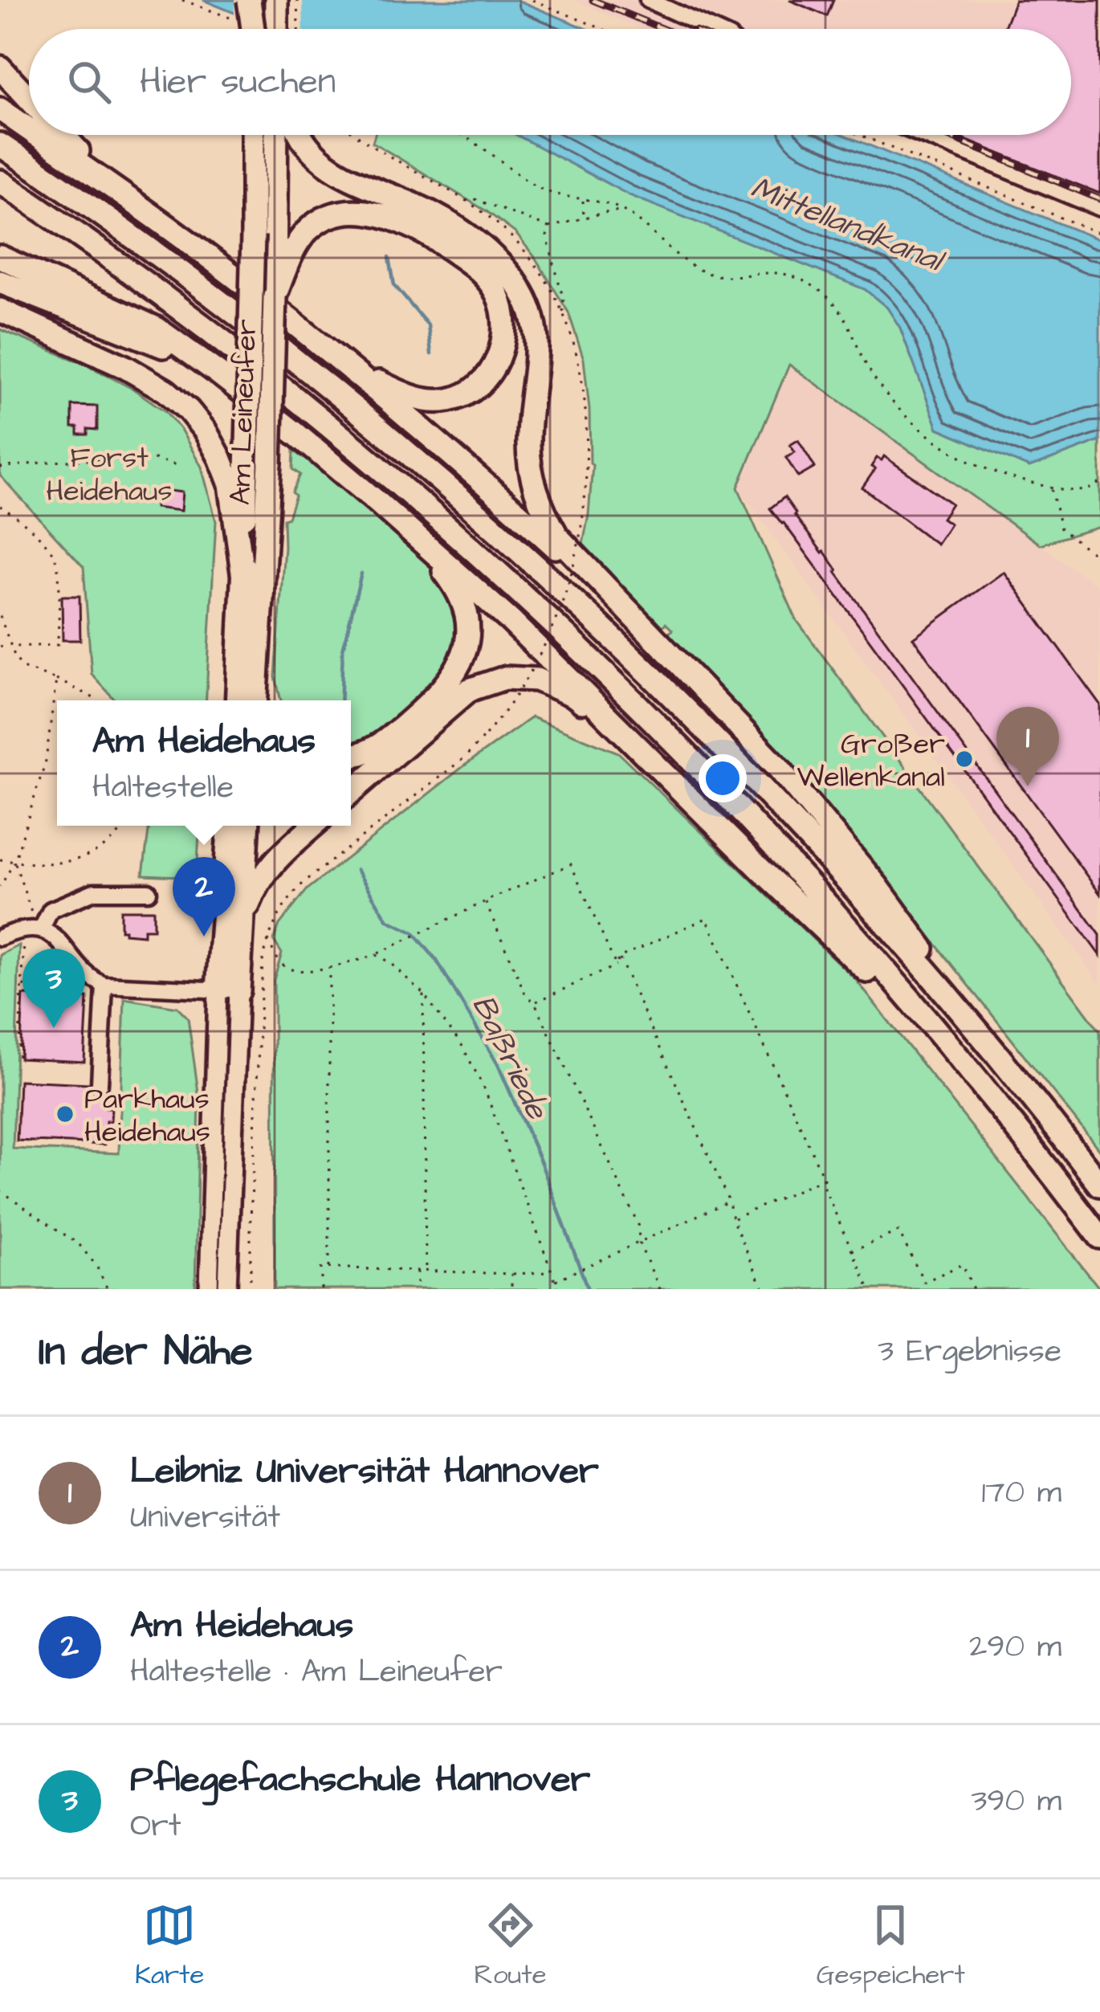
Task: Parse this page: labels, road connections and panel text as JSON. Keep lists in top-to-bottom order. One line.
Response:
{"streets":{"highway":["Am Leineufer"]},"water":["Mittellandkanal","Baßriede"],"parks":["Forst Heidehaus"],"places":["Großer Wellenkanal","Parkhaus Heidehaus"],"page":{"search":"Hier suchen","popup":["Am Heidehaus","Haltestelle"],"pins":["1","2","3"],"heading":["In der Nähe","3 Ergebnisse"],"list":[{"mark":"1","name":"Leibniz Universität Hannover","note":"Universität","value":"170 m"},{"mark":"2","name":"Am Heidehaus","note":"Haltestelle · Am Leineufer","value":"290 m"},{"mark":"3","name":"Pflegefachschule Hannover","note":"Ort","value":"390 m"}],"nav":["Karte","Route","Gespeichert"]}}
